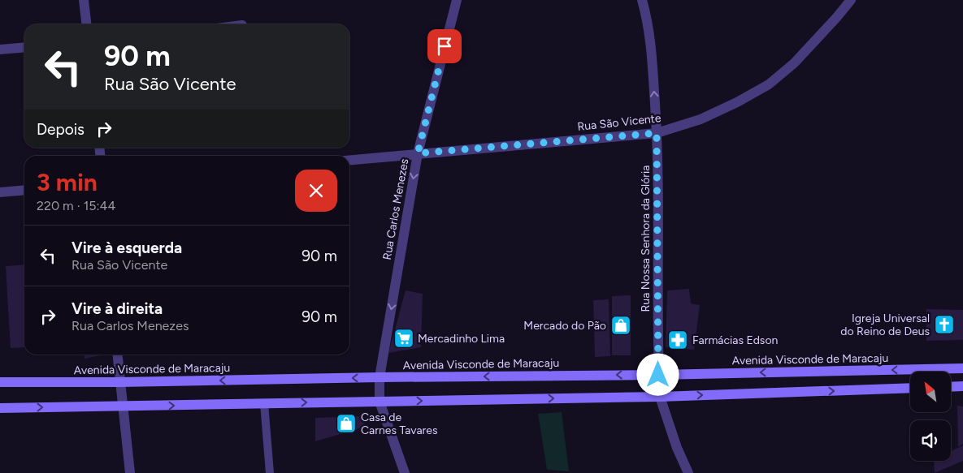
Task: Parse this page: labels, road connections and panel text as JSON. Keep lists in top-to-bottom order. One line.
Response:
{"streets":{"main road":["Avenida Visconde de Maracaju"],"street":["Rua São Vicente","Rua Carlos Menezes","Rua Nossa Senhora da Glória"]},"crossings":[["Rua São Vicente","Rua Carlos Menezes"],["Rua São Vicente","Rua Nossa Senhora da Glória"],["Rua Carlos Menezes","Avenida Visconde de Maracaju"],["Rua Nossa Senhora da Glória","Avenida Visconde de Maracaju"]],"one_way":["Rua Carlos Menezes"],"places":{"church":["Igreja Universal do Reino de Deus"],"shop":["Mercado do Pão","Casa de Carnes Tavares"],"supermarket":["Mercadinho Lima"],"pharmacy":["Farmácias Edson"]},"north":"top left","page":{"turn":["90 m","Rua São Vicente"],"then":"Depois","heading":["3 min","220 m · 15:44"],"list":[{"name":"Vire à esquerda","note":"Rua São Vicente","value":"90 m"},{"name":"Vire à direita","note":"Rua Carlos Menezes","value":"90 m"}]}}
